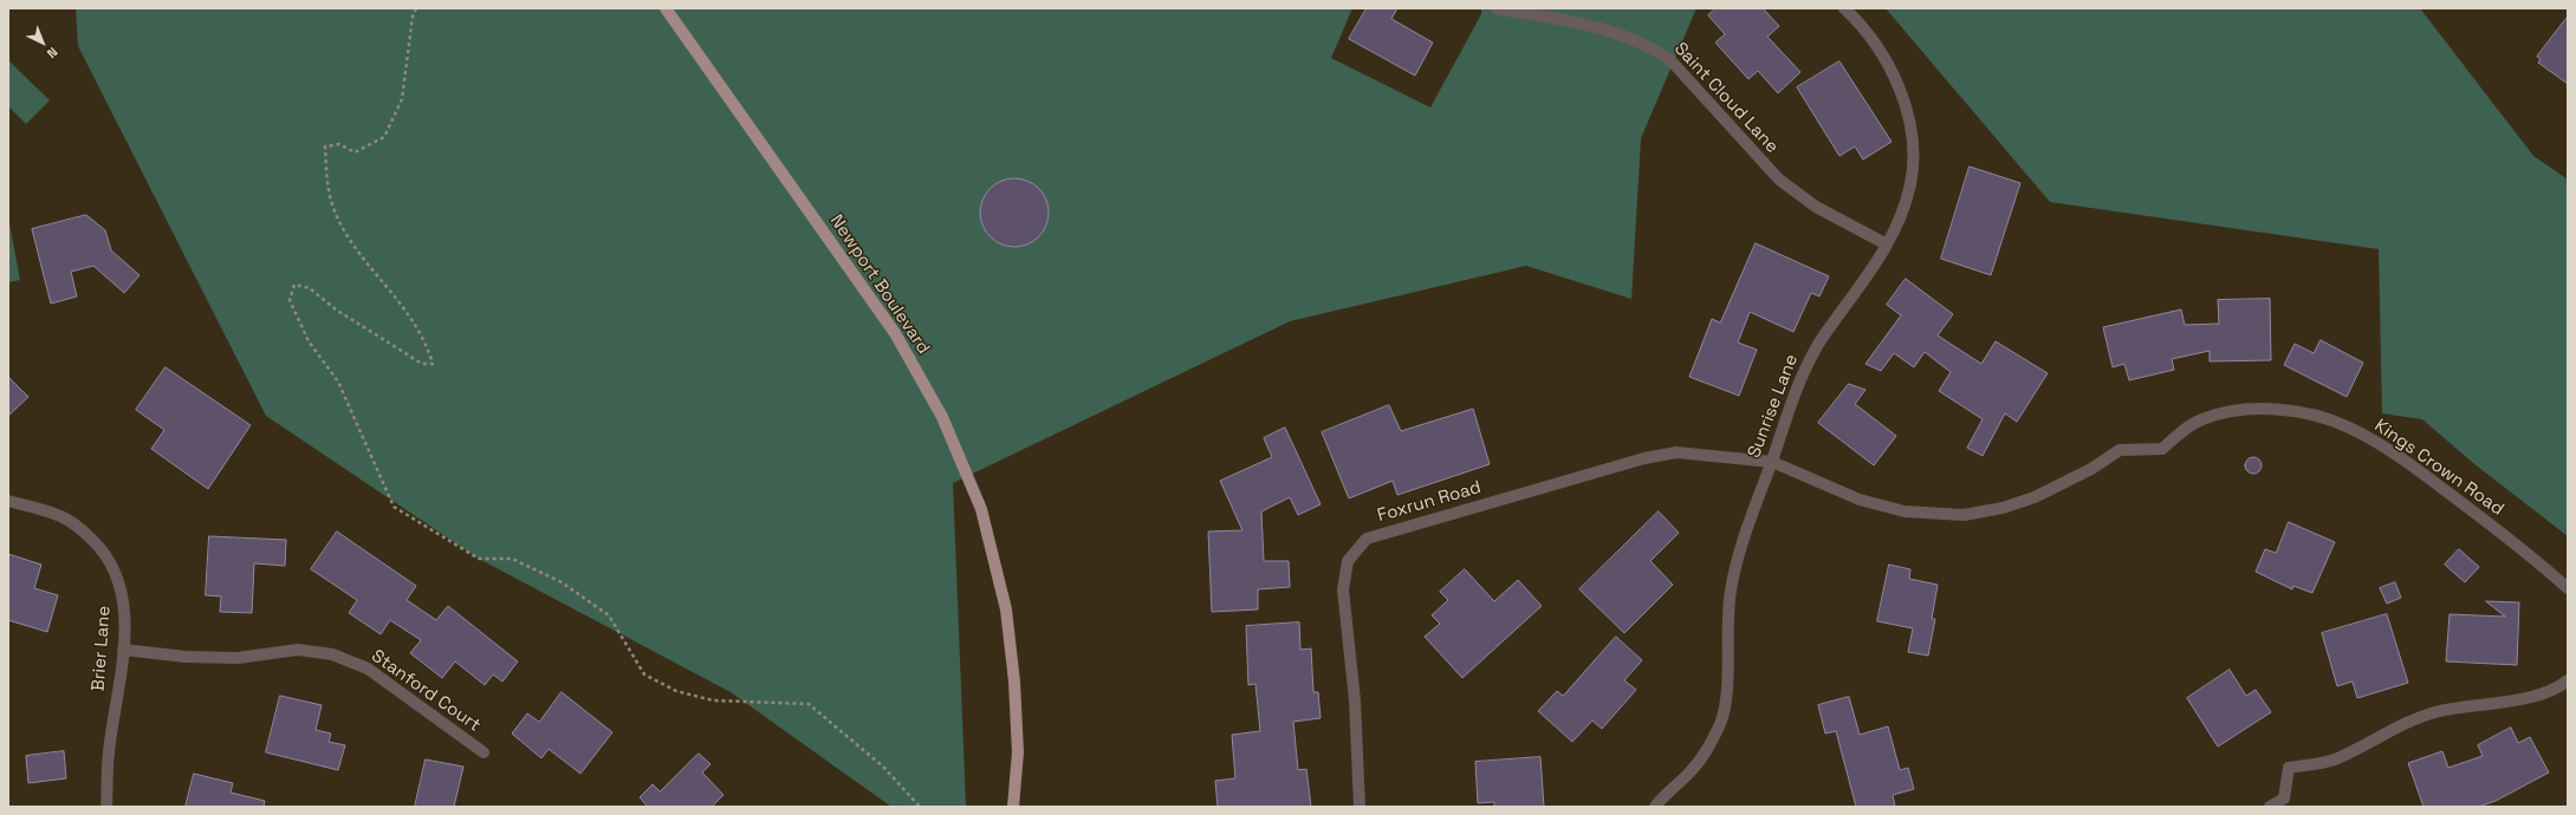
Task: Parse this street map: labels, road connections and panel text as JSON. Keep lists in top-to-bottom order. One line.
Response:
{"streets":{"main road":["Newport Boulevard"],"street":["Saint Cloud Lane","Sunrise Lane","Kings Crown Road","Foxrun Road","Brier Lane","Stanford Court"]},"crossings":[["Saint Cloud Lane","Sunrise Lane"],["Sunrise Lane","Kings Crown Road"],["Sunrise Lane","Foxrun Road"],["Kings Crown Road","Foxrun Road"],["Brier Lane","Stanford Court"]],"north":"bottom right"}
